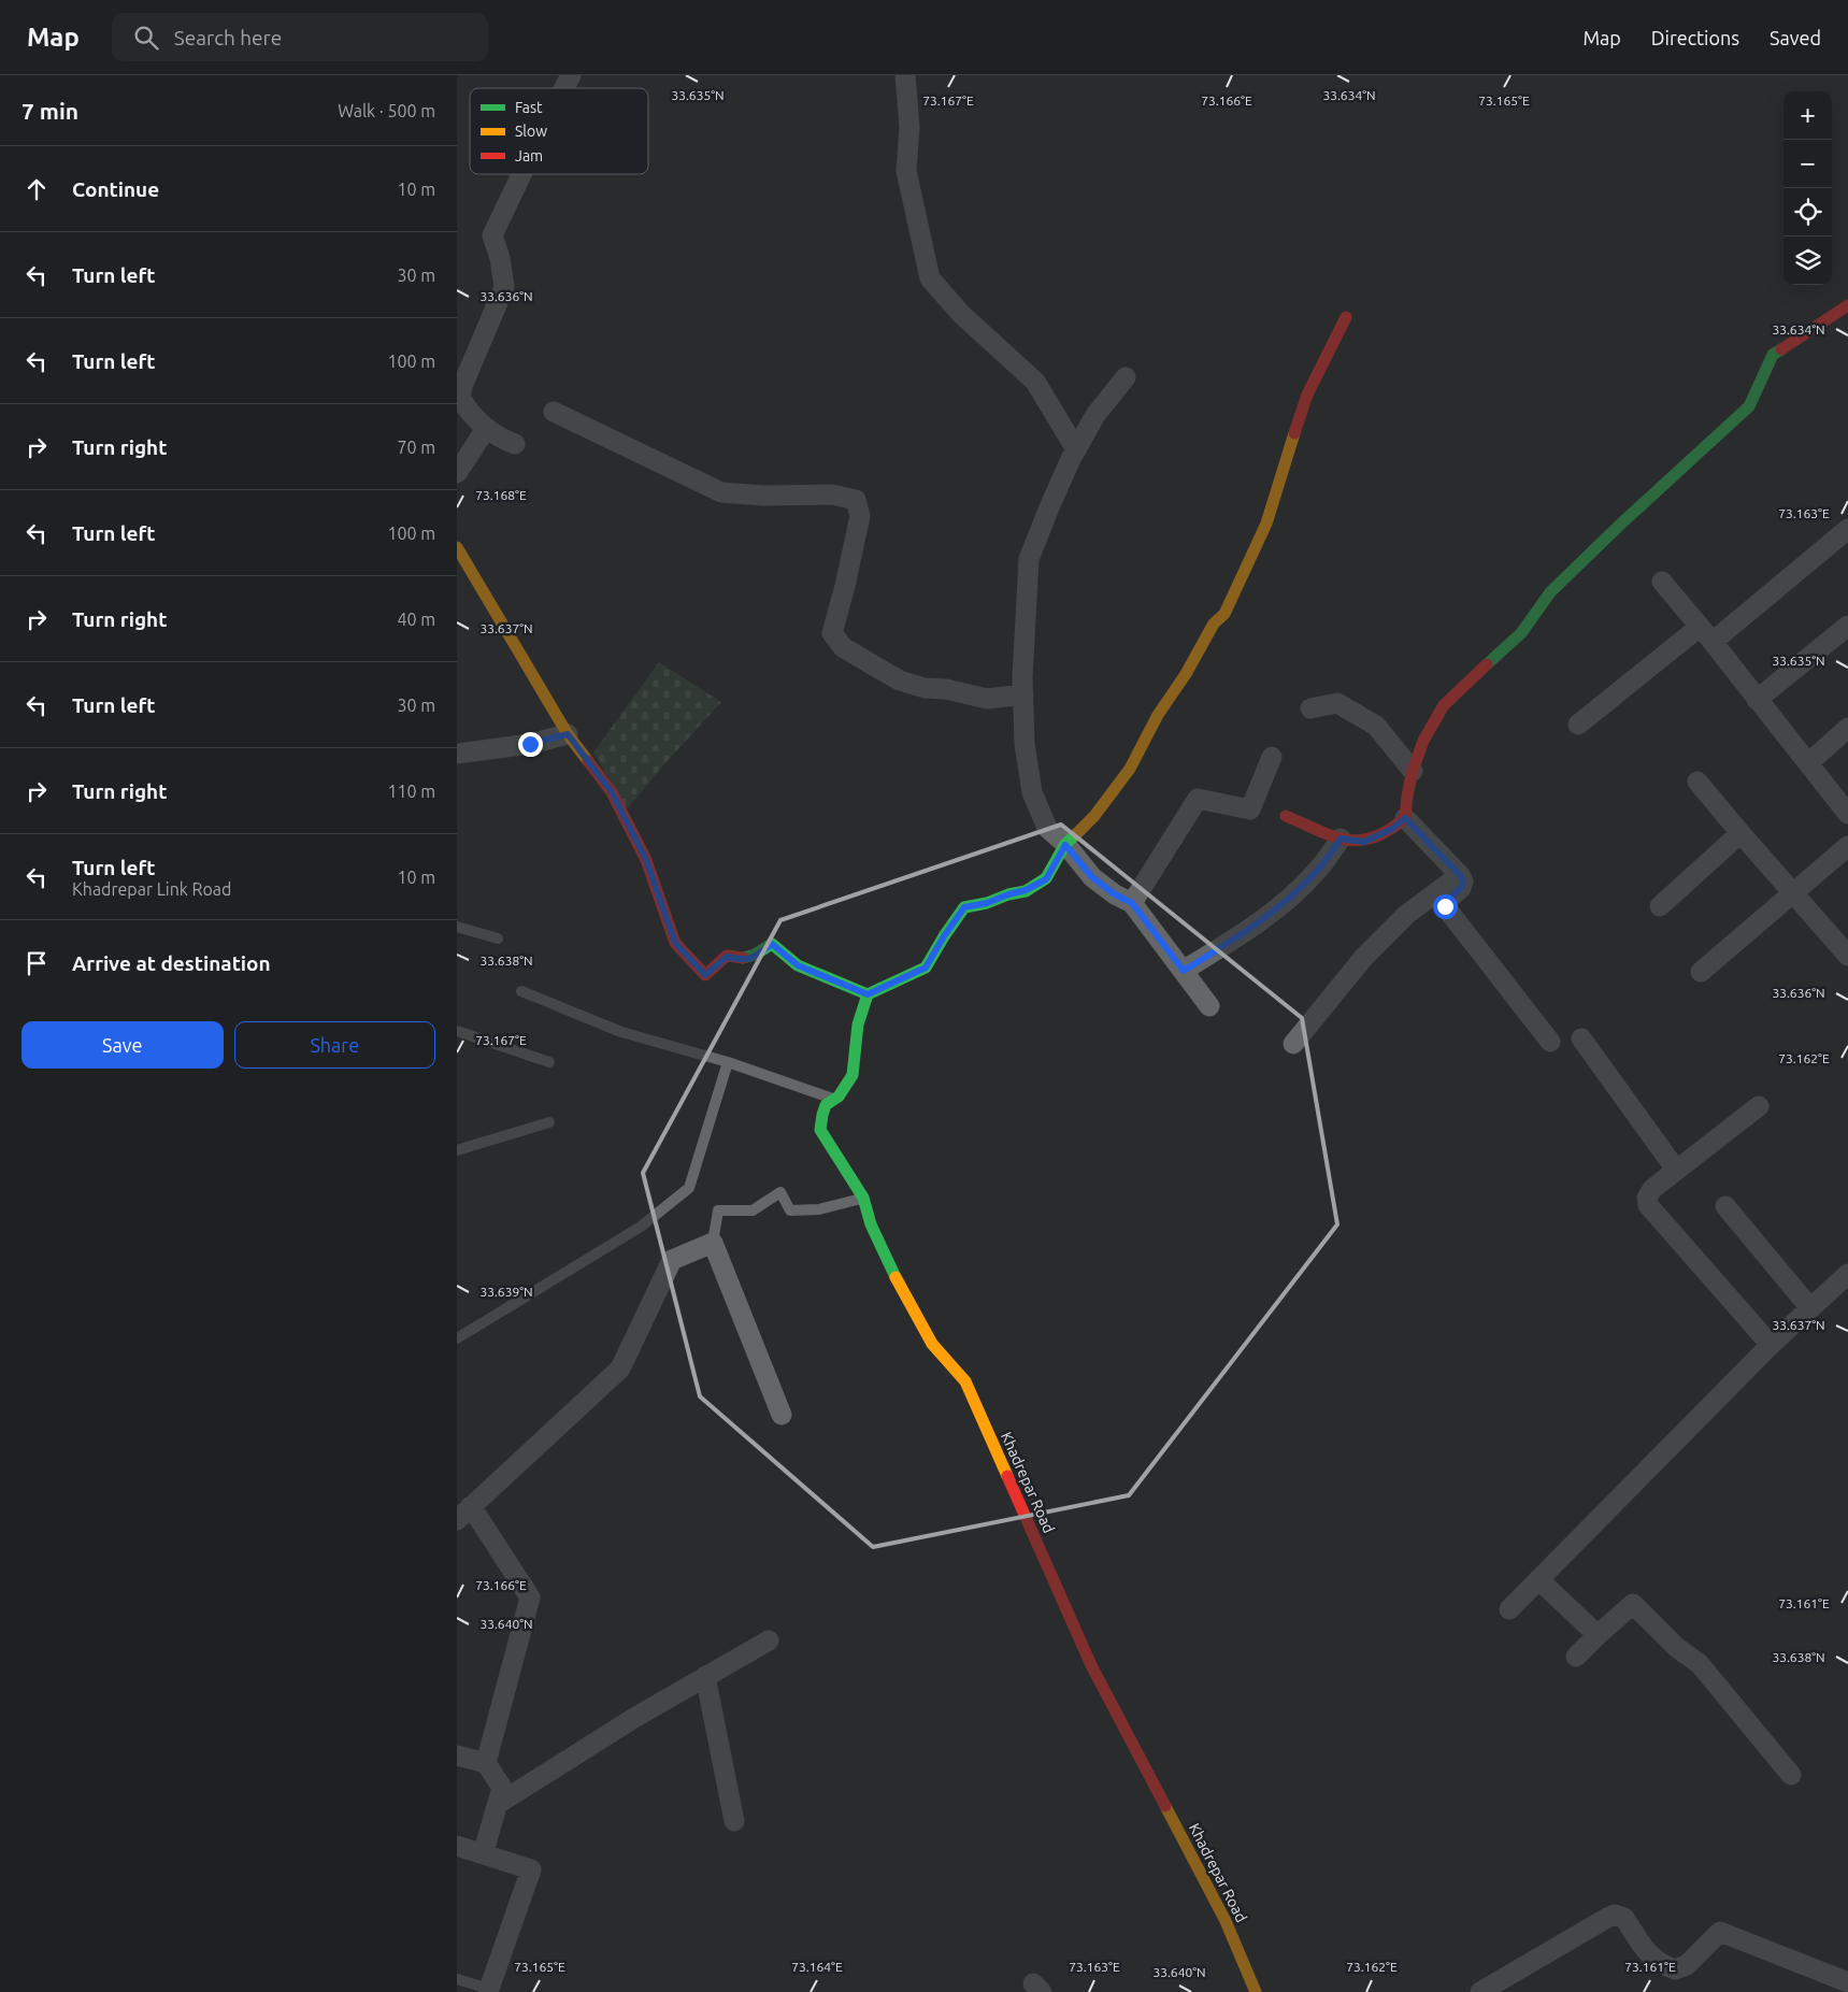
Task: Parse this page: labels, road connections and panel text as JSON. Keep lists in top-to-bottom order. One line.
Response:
{"streets":{"street":["Khadrepar Road"]},"legend":["Fast","Slow","Jam"],"page":{"header":"Map","search":"Search here","nav":["Map","Directions","Saved"],"heading":["7 min","Walk · 500 m"],"map_buttons":["+","−"],"list":[["Continue","10 m"],["Turn left","30 m"],["Turn left","100 m"],["Turn right","70 m"],["Turn left","100 m"],["Turn right","40 m"],["Turn left","30 m"],["Turn right","110 m"],["Turn left","Khadrepar Link Road","10 m"],"Arrive at destination"],"buttons":["Save","Share"]},"coordinates":["33.635°N","33.634°N","73.167°E","73.166°E","73.165°E","33.636°N","73.168°E","73.163°E","33.637°N","33.638°N","73.162°E","33.639°N","73.161°E","33.640°N","73.164°E"]}
